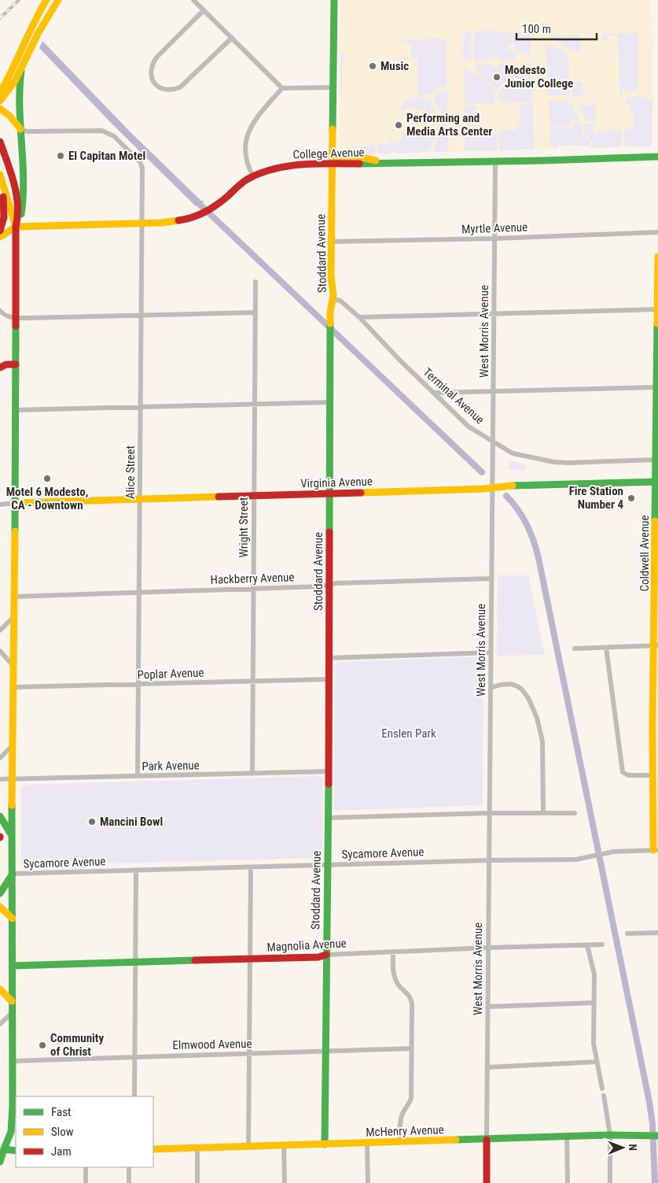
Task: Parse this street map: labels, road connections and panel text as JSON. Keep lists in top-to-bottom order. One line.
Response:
{"streets":{"street":["College Avenue","Myrtle Avenue","Stoddard Avenue","West Morris Avenue","Terminal Avenue","Alice Street","Virginia Avenue","Wright Street","Coldwell Avenue","Hackberry Avenue","Poplar Avenue","Park Avenue","Sycamore Avenue","Magnolia Avenue","Elmwood Avenue","McHenry Avenue"]},"crossings":[["College Avenue","Stoddard Avenue"],["College Avenue","West Morris Avenue"],["College Avenue","Alice Street"],["Myrtle Avenue","Stoddard Avenue"],["Myrtle Avenue","West Morris Avenue"],["Stoddard Avenue","Terminal Avenue"],["Stoddard Avenue","Virginia Avenue"],["Stoddard Avenue","Hackberry Avenue"],["Stoddard Avenue","Poplar Avenue"],["Stoddard Avenue","Park Avenue"],["Stoddard Avenue","Sycamore Avenue"],["Stoddard Avenue","Magnolia Avenue"],["Stoddard Avenue","Elmwood Avenue"],["Stoddard Avenue","McHenry Avenue"],["West Morris Avenue","Terminal Avenue"],["West Morris Avenue","Virginia Avenue"],["West Morris Avenue","Hackberry Avenue"],["West Morris Avenue","Sycamore Avenue"],["West Morris Avenue","Magnolia Avenue"],["West Morris Avenue","McHenry Avenue"],["Terminal Avenue","Coldwell Avenue"],["Alice Street","Virginia Avenue"],["Alice Street","Hackberry Avenue"],["Alice Street","Poplar Avenue"],["Alice Street","Park Avenue"],["Virginia Avenue","Wright Street"],["Virginia Avenue","Coldwell Avenue"],["Wright Street","Hackberry Avenue"],["Wright Street","Poplar Avenue"],["Wright Street","Park Avenue"],["Coldwell Avenue","Sycamore Avenue"]],"parks":["Enslen Park"],"places":["Music","Modesto Junior College","Performing and Media Arts Center","El Capitan Motel","Motel 6 Modesto, CA - Downtown","Fire Station Number 4","Mancini Bowl","Community of Christ"],"legend":["Fast","Slow","Jam"],"scale_bar":"100 m","north":"right"}
